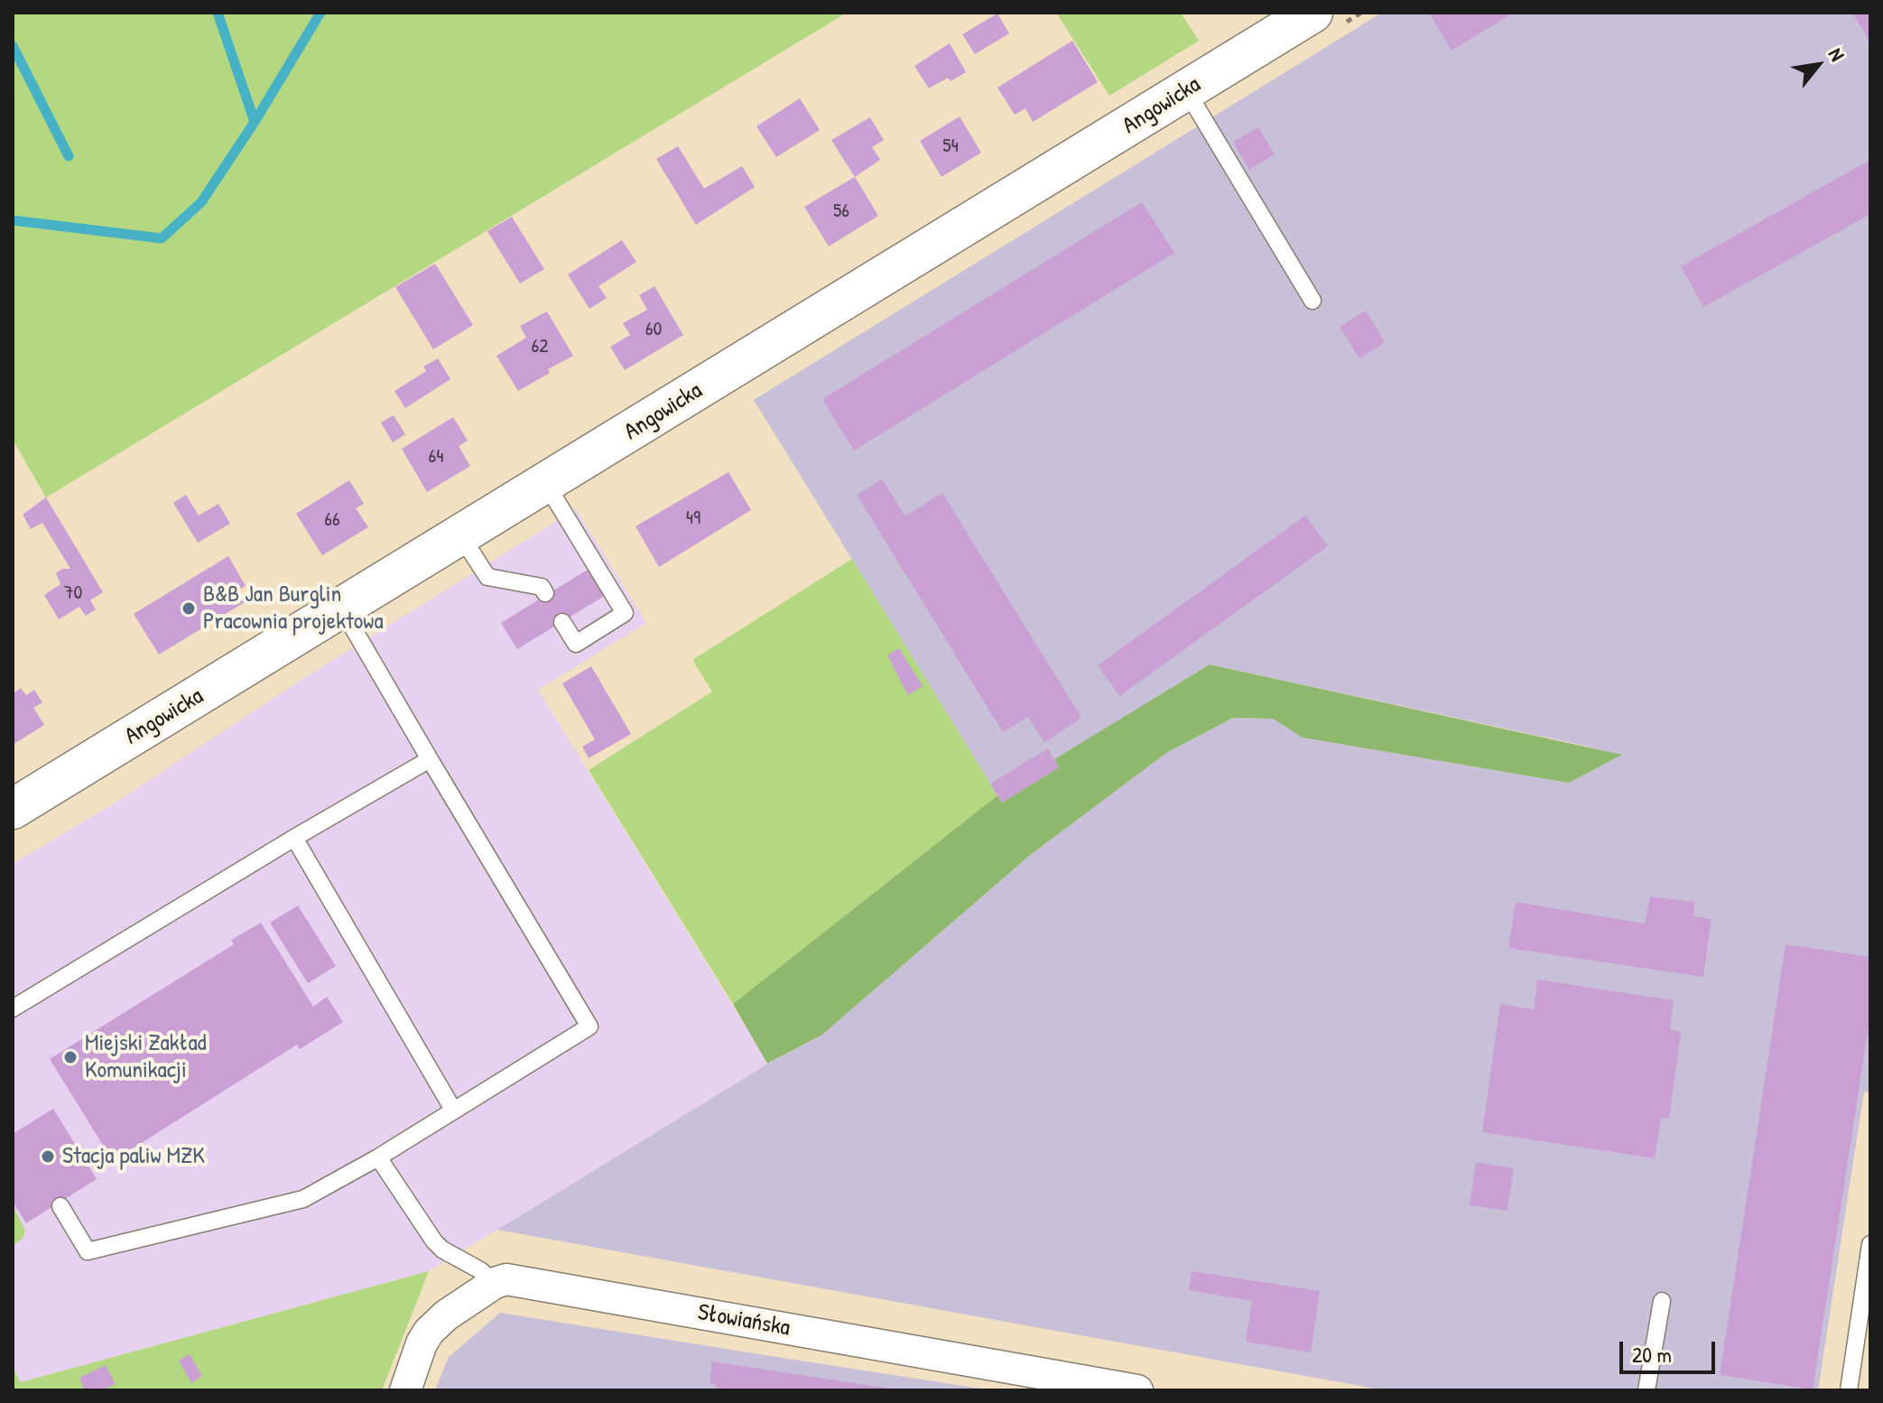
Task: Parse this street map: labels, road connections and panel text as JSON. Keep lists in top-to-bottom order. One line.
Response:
{"streets":{"street":["Angowicka","Słowiańska"]},"places":["B&B Jan Burglin Pracownia projektowa","Miejski Zakład Komunikacji","Stacja paliw MZK"],"house_numbers":["54","56","60","62","64","49","66","70"],"scale_bar":"20 m","north":"top right"}
